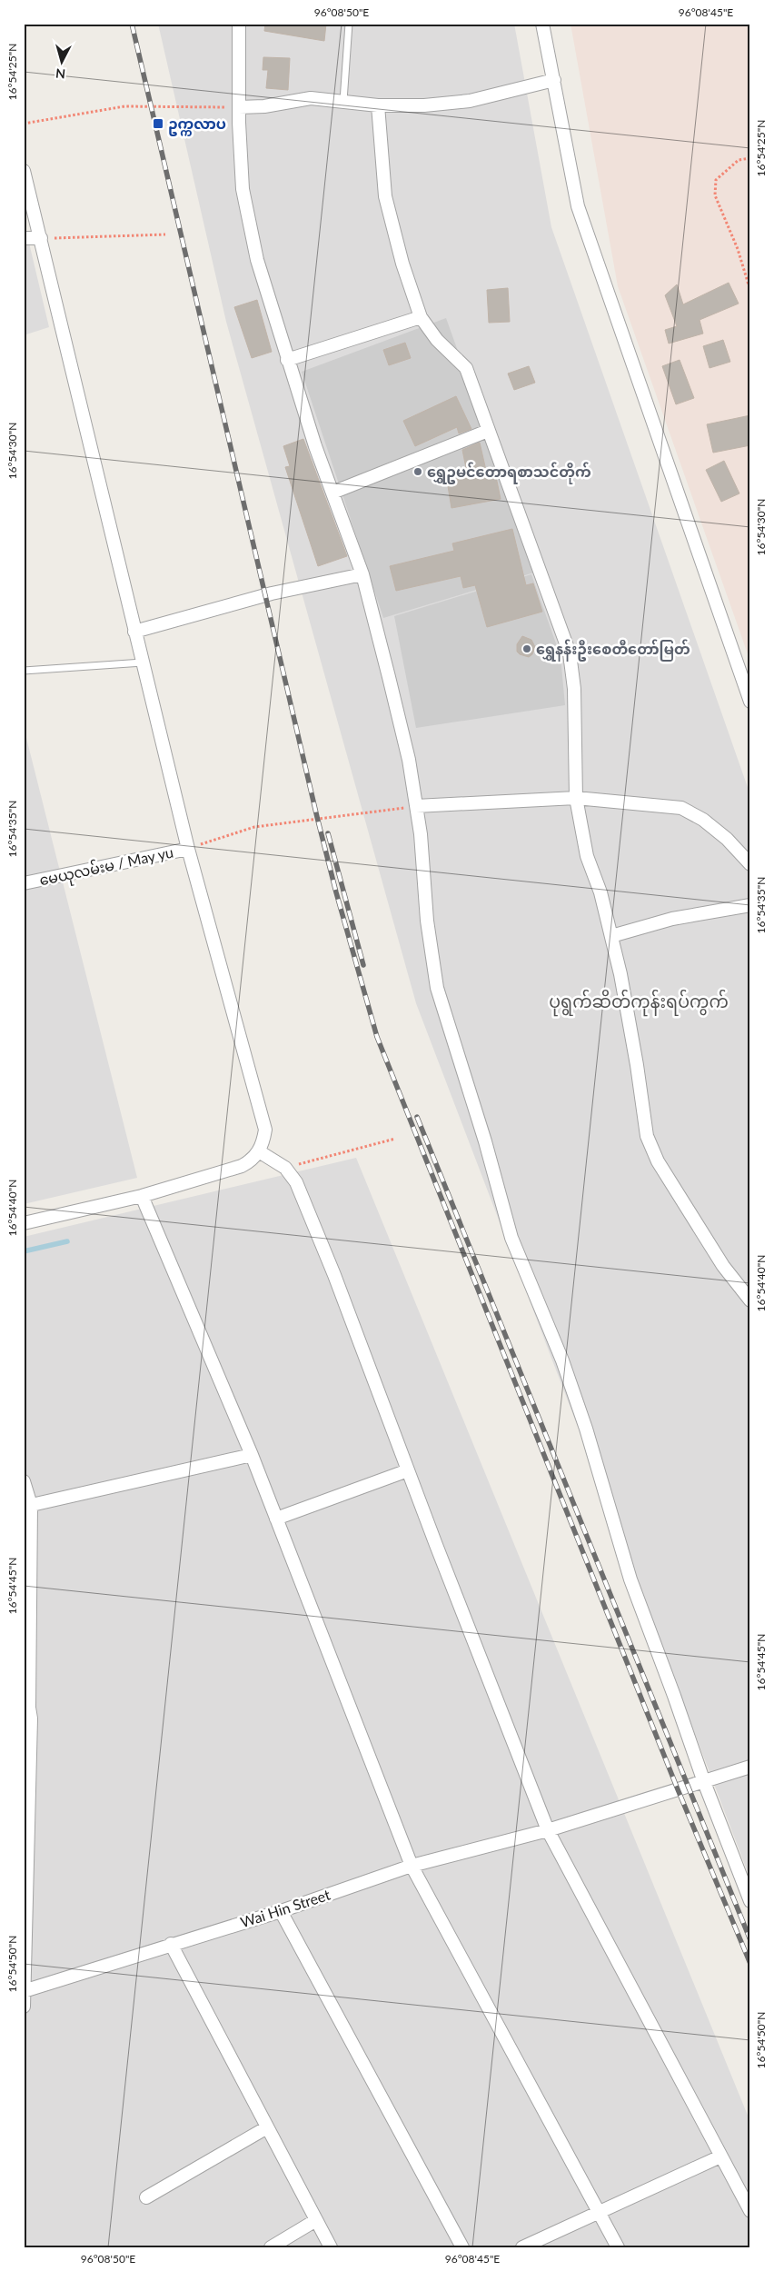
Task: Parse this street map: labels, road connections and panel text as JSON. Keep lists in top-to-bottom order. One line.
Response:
{"streets":{"street":["မေယုလမ်းမ / May yu","Wai Hin Street"]},"districts":["ပုရွက်ဆိတ်ကုန်းရပ်ကွက်"],"places":{"transit":["ဥက္ကလာပ"],"other":["ရွှေဥမင်တောရစာသင်တိုက်","ရွှေနန်းဦးစေတီတော်မြတ်"]},"north":"bottom","coordinates":["96°08'50\"E","96°08'45\"E","16°54'25\"N","16°54'30\"N","16°54'35\"N","16°54'40\"N","16°54'45\"N","16°54'50\"N"]}
